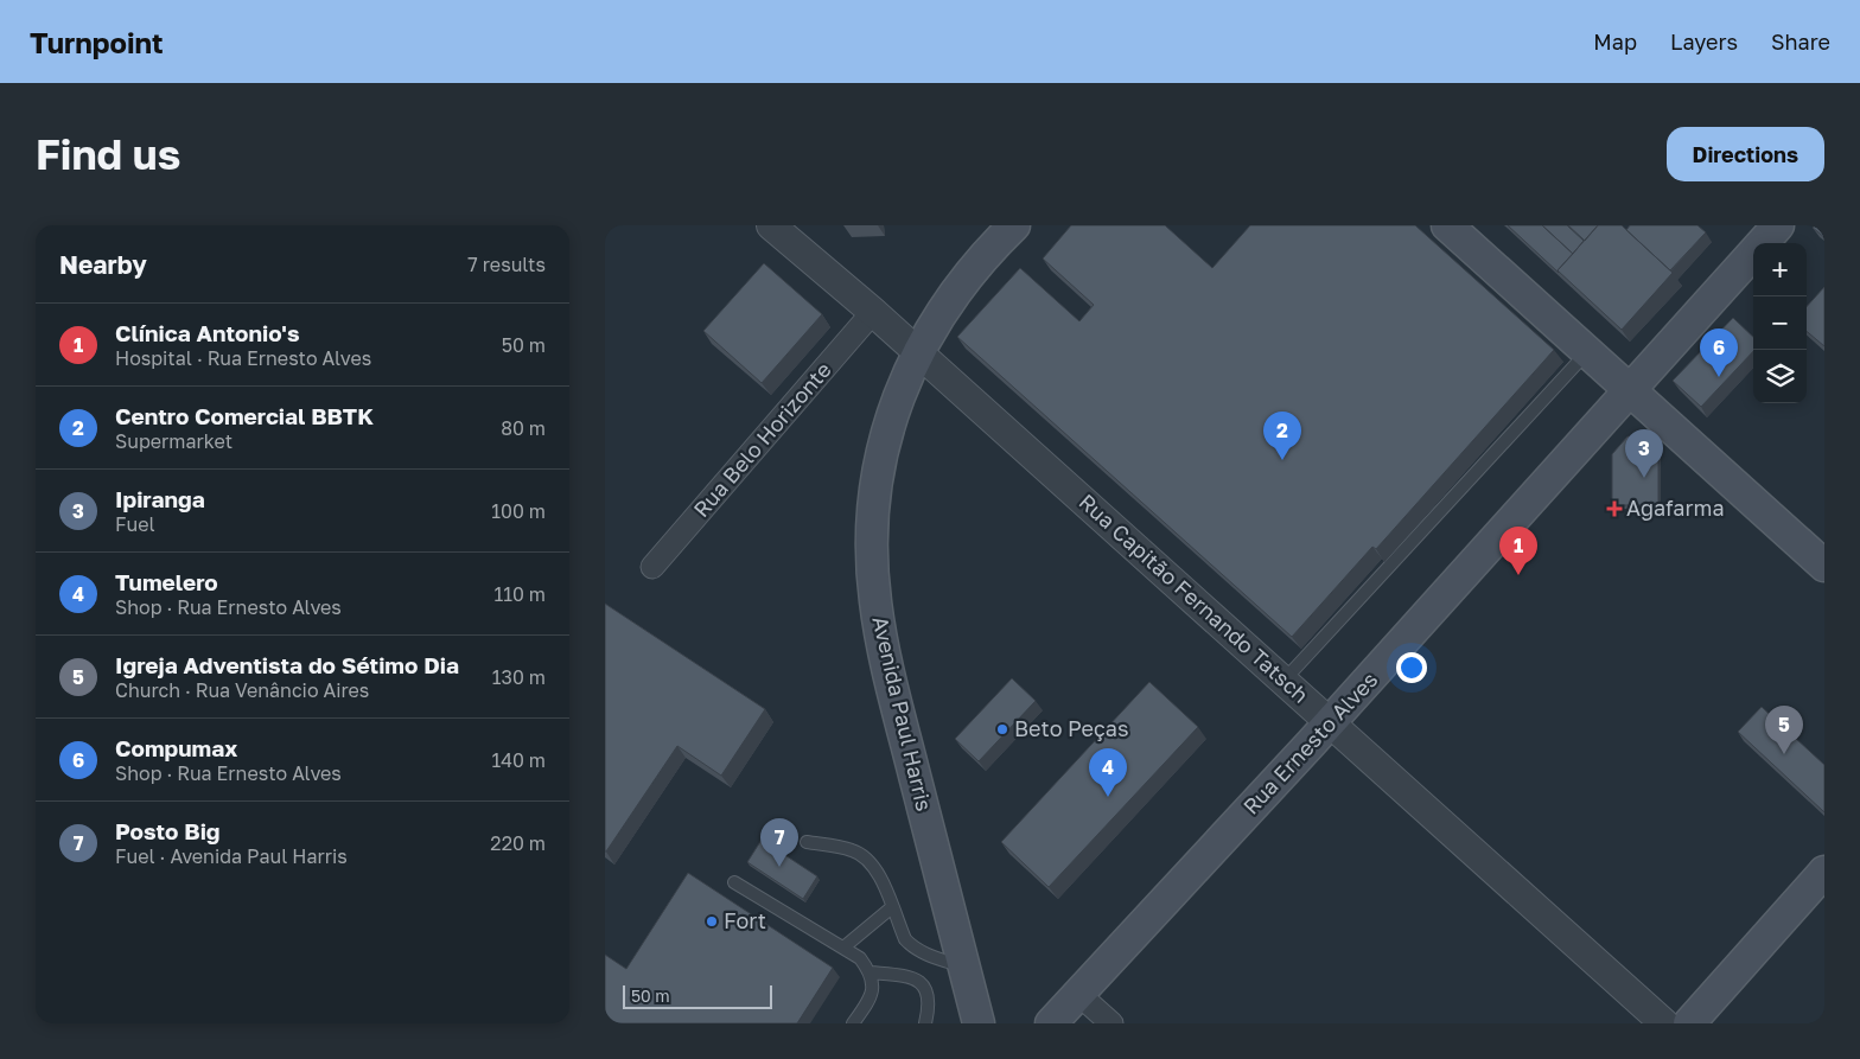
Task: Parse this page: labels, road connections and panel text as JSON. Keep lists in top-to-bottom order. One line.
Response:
{"streets":{"main road":["Avenida Paul Harris","Rua Ernesto Alves"],"street":["Rua Belo Horizonte","Rua Capitão Fernando Tatsch"]},"crossings":[["Rua Belo Horizonte","Rua Capitão Fernando Tatsch"],["Rua Capitão Fernando Tatsch","Avenida Paul Harris"],["Rua Capitão Fernando Tatsch","Rua Ernesto Alves"]],"places":{"health":["Agafarma"],"other":["Beto Peças","Fort"]},"scale_bar":"50 m","page":{"header":"Turnpoint","nav":["Map","Layers","Share"],"buttons":"Directions","title":"Find us","heading":["Nearby","7 results"],"map_buttons":["+","−"],"list":[{"mark":"1","name":"Clínica Antonio's","note":"Hospital · Rua Ernesto Alves","value":"50 m"},{"mark":"2","name":"Centro Comercial BBTK","note":"Supermarket","value":"80 m"},{"mark":"3","name":"Ipiranga","note":"Fuel","value":"100 m"},{"mark":"4","name":"Tumelero","note":"Shop · Rua Ernesto Alves","value":"110 m"},{"mark":"5","name":"Igreja Adventista do Sétimo Dia","note":"Church · Rua Venâncio Aires","value":"130 m"},{"mark":"6","name":"Compumax","note":"Shop · Rua Ernesto Alves","value":"140 m"},{"mark":"7","name":"Posto Big","note":"Fuel · Avenida Paul Harris","value":"220 m"}],"pins":["6","2","3","1","5","4","7"],"scale":"50 m"}}
